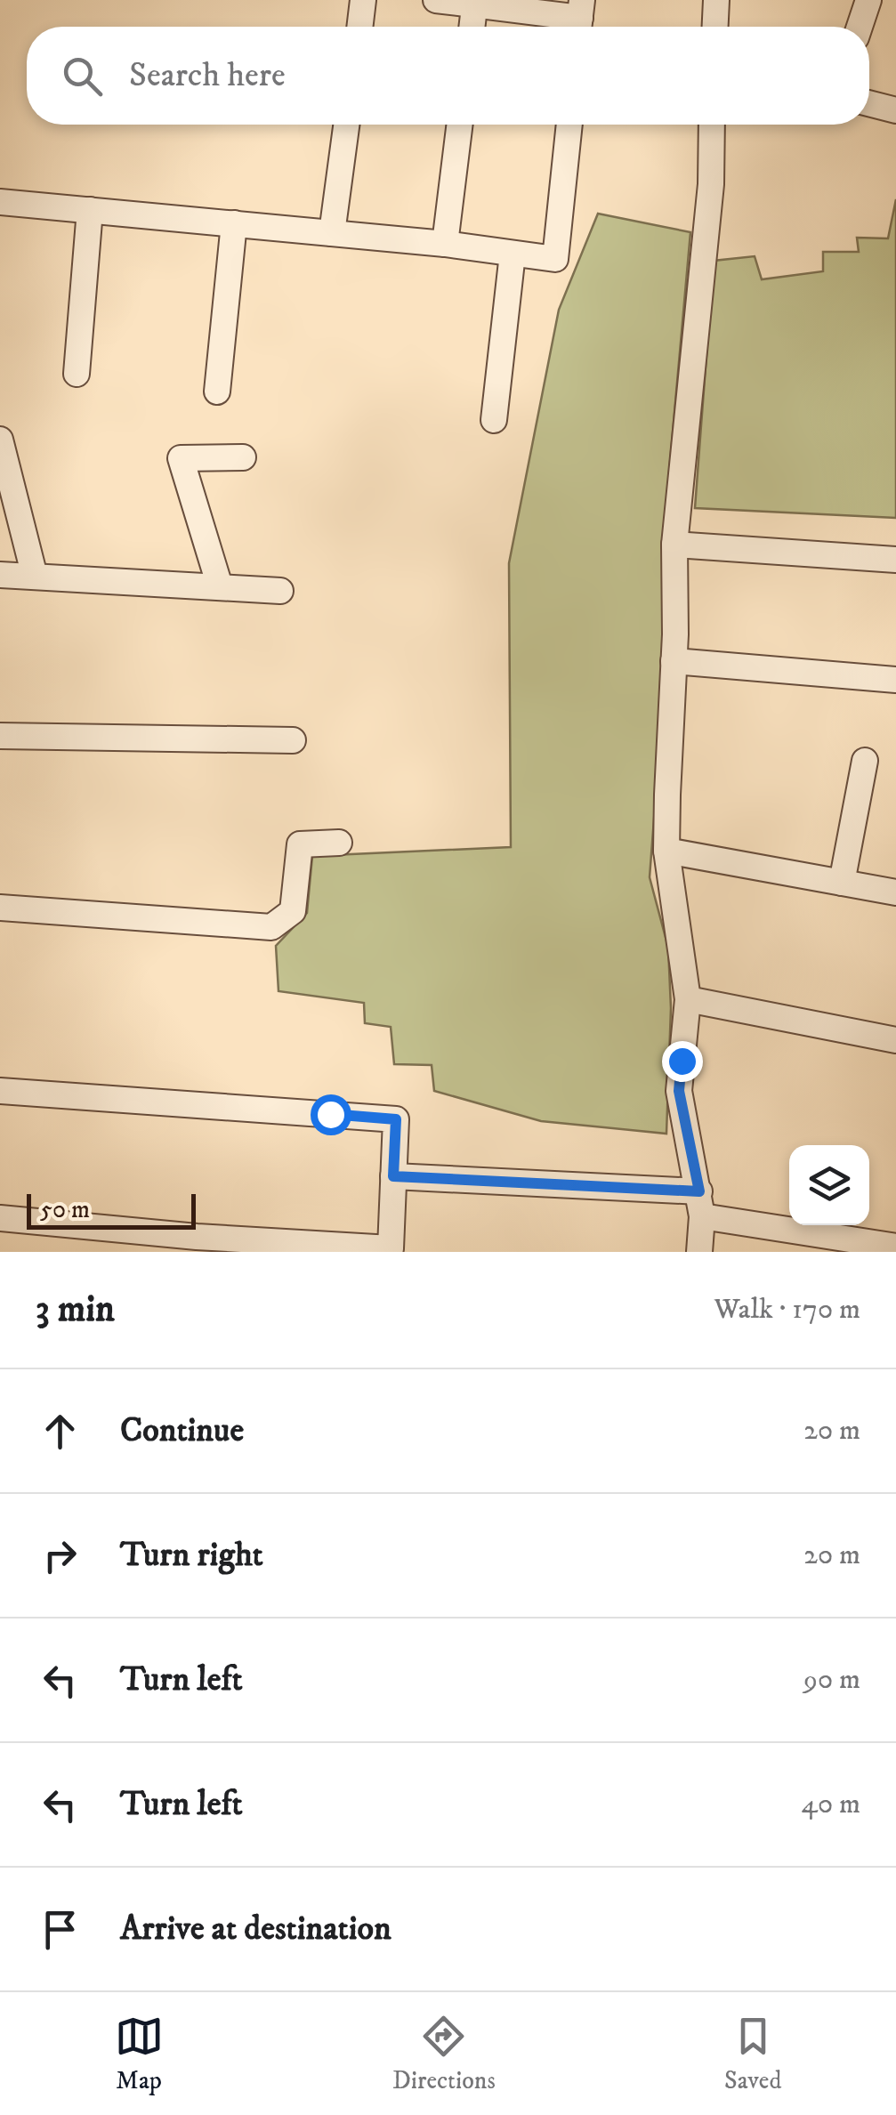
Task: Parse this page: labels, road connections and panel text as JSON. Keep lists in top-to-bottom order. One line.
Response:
{"scale_bar":"50 m","page":{"search":"Search here","scale":"50 m","heading":["3 min","Walk · 170 m"],"list":[["Continue","20 m"],["Turn right","20 m"],["Turn left","90 m"],["Turn left","40 m"],"Arrive at destination"],"nav":["Map","Directions","Saved"]}}
